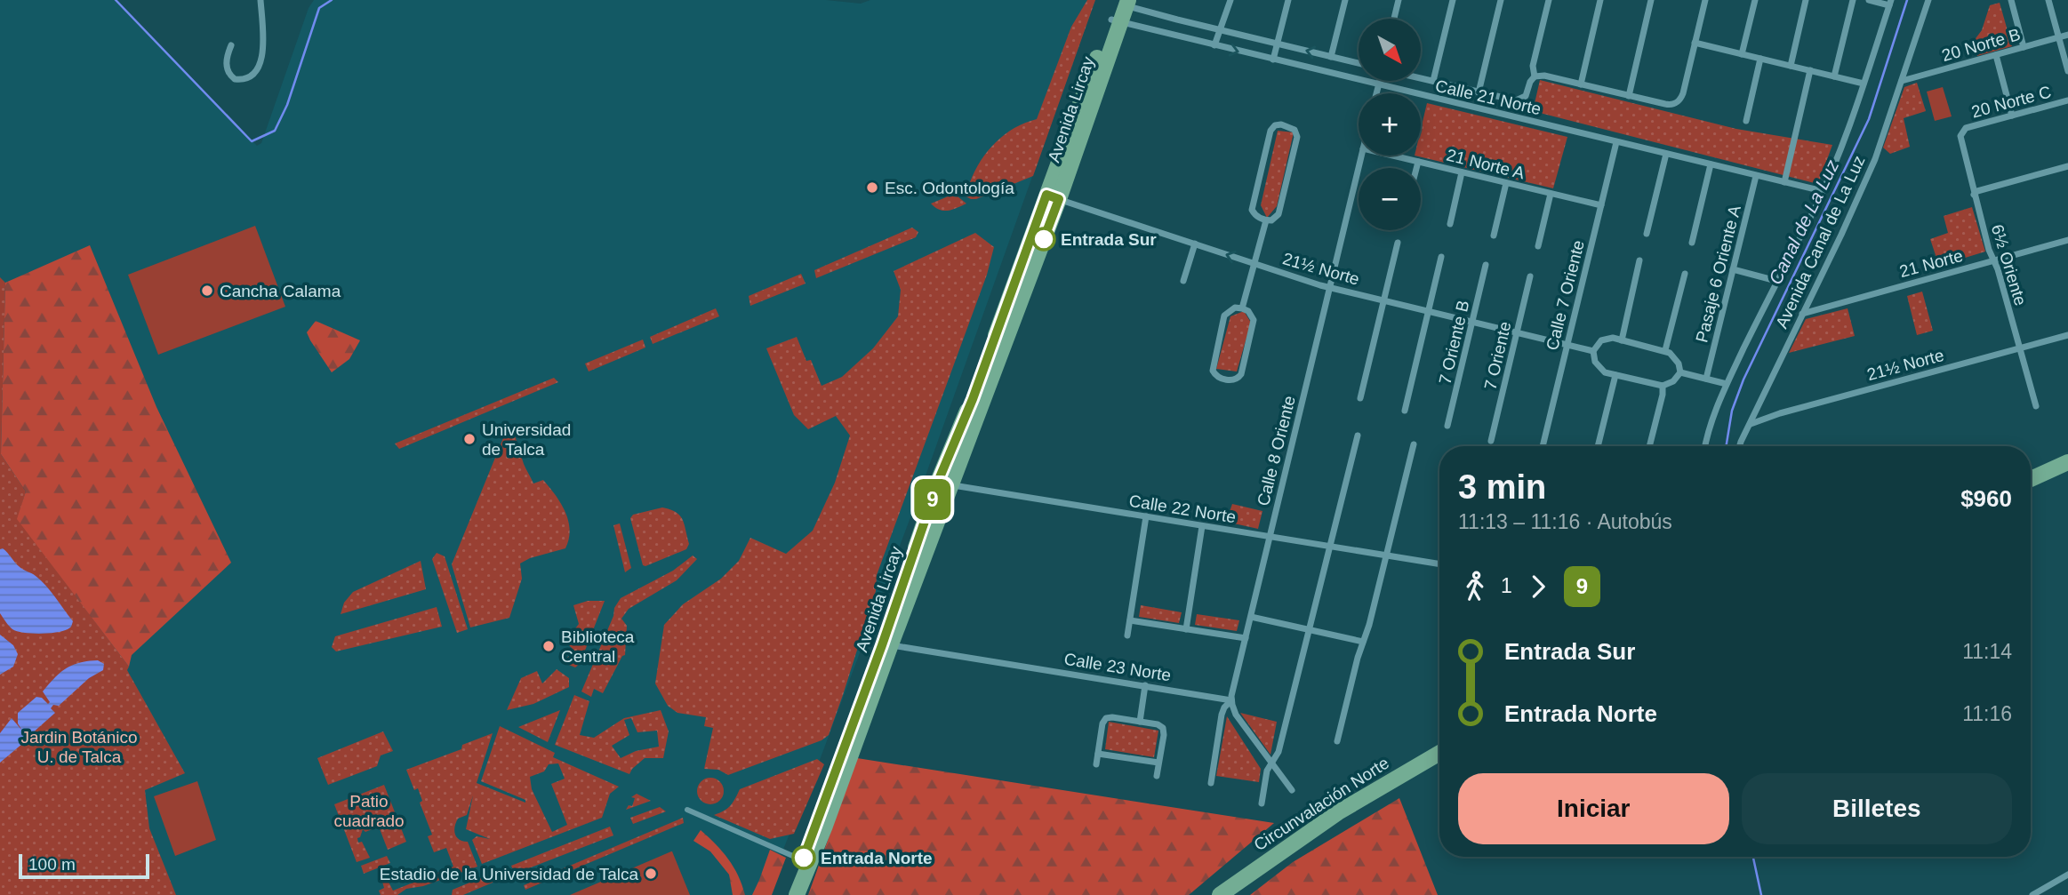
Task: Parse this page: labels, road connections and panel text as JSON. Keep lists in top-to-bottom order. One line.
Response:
{"streets":{"main road":["Avenida Lircay","Circunvalación Norte"],"street":["20 Norte B","Calle 21 Norte","20 Norte C","21 Norte A","Avenida Canal de La Luz","21 Norte","6½ Oriente","21½ Norte","Pasaje 6 Oriente A","Calle 7 Oriente","7 Oriente B","7 Oriente","Calle 8 Oriente","Calle 22 Norte","Calle 23 Norte"]},"crossings":[["20 Norte B","Avenida Canal de La Luz"],["Calle 21 Norte","Avenida Lircay"],["Calle 21 Norte","Avenida Canal de La Luz"],["Calle 21 Norte","Pasaje 6 Oriente A"],["Calle 21 Norte","Calle 7 Oriente"],["20 Norte C","6½ Oriente"],["Avenida Lircay","21½ Norte"],["Avenida Lircay","Calle 22 Norte"],["Avenida Lircay","Calle 23 Norte"],["21 Norte A","Calle 7 Oriente"],["Avenida Canal de La Luz","21 Norte"],["Avenida Canal de La Luz","21½ Norte"],["21 Norte","6½ Oriente"],["6½ Oriente","21½ Norte"],["21½ Norte","Calle 7 Oriente"],["21½ Norte","7 Oriente B"],["21½ Norte","7 Oriente"],["21½ Norte","Calle 8 Oriente"],["Calle 8 Oriente","Calle 22 Norte"],["Calle 8 Oriente","Calle 23 Norte"]],"water":["Canal de La Luz"],"parks":["Jardin Botánico U. de Talca","Patio cuadrado"],"places":["Esc. Odontología","Entrada Sur","Cancha Calama","Universidad de Talca","Biblioteca Central","Entrada Norte","Estadio de la Universidad de Talca"],"lines":["bus line 9"],"scale_bar":"100 m","north":"bottom right","page":{"on_map":"9","map_buttons":["+","−"],"heading":["3 min","11:13 – 11:16 · Autobús","$960"],"legs":["1","9"],"list":[{"name":"Entrada Sur","value":"11:14"},{"name":"Entrada Norte","value":"11:16"}],"buttons":["Iniciar","Billetes"],"scale":"100 m"}}
